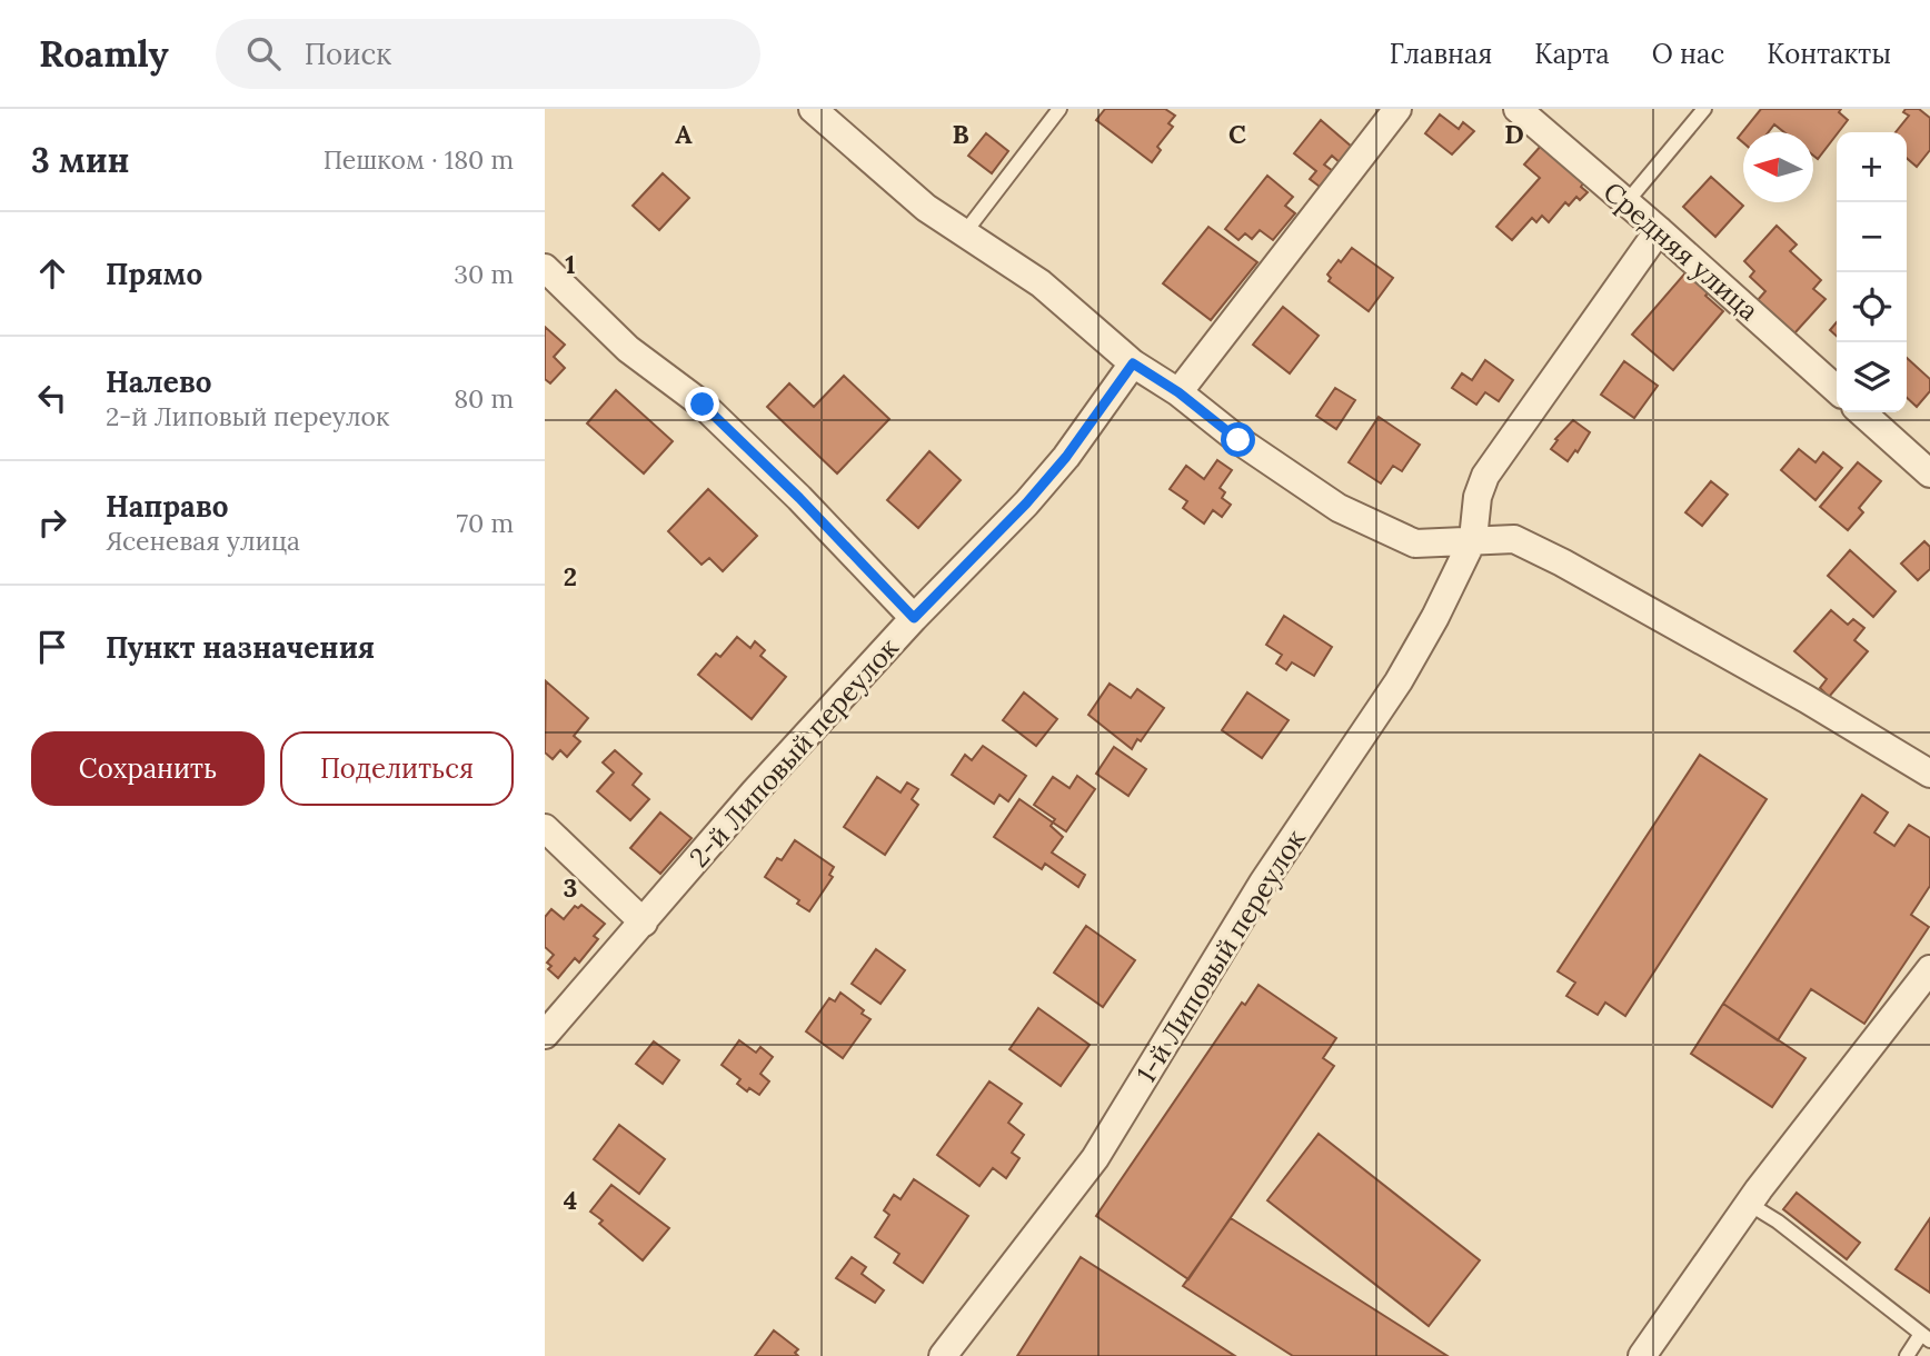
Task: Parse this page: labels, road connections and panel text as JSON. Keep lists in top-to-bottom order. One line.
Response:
{"streets":{"street":["Средняя улица","2-й Липовый переулок","1-й Липовый переулок"]},"crossings":[["Средняя улица","1-й Липовый переулок"]],"north":"left","page":{"header":"Roamly","search":"Поиск","nav":["Главная","Карта","О нас","Контакты"],"heading":["3 мин","Пешком · 180 m"],"map_buttons":["+","−"],"list":[["Прямо","30 m"],["Налево","2-й Липовый переулок","80 m"],["Направо","Ясеневая улица","70 m"],"Пункт назначения"],"buttons":["Сохранить","Поделиться"]},"grid":{"columns":["A","B","C","D"],"rows":["1","2","3","4"]}}
